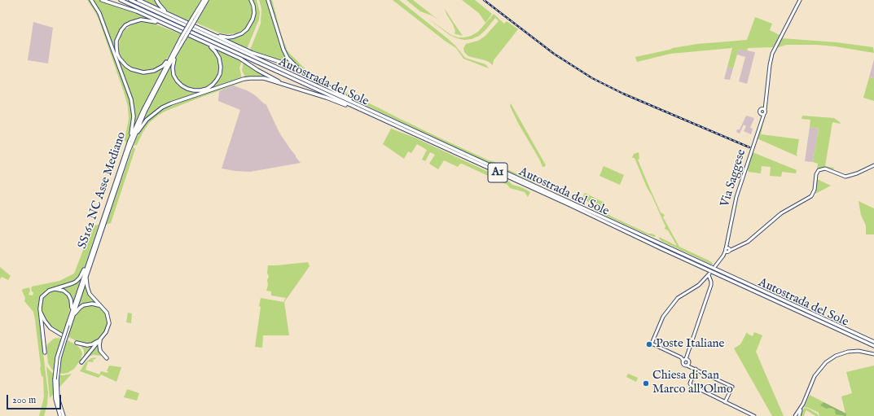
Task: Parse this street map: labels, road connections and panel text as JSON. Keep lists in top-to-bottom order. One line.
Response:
{"streets":{"highway":["Autostrada del Sole","A1","SS162 NC Asse Mediano"],"main road":["Via Saggese"]},"places":["Poste Italiane","Chiesa di San Marco all'Olmo"],"scale_bar":"200 m"}
